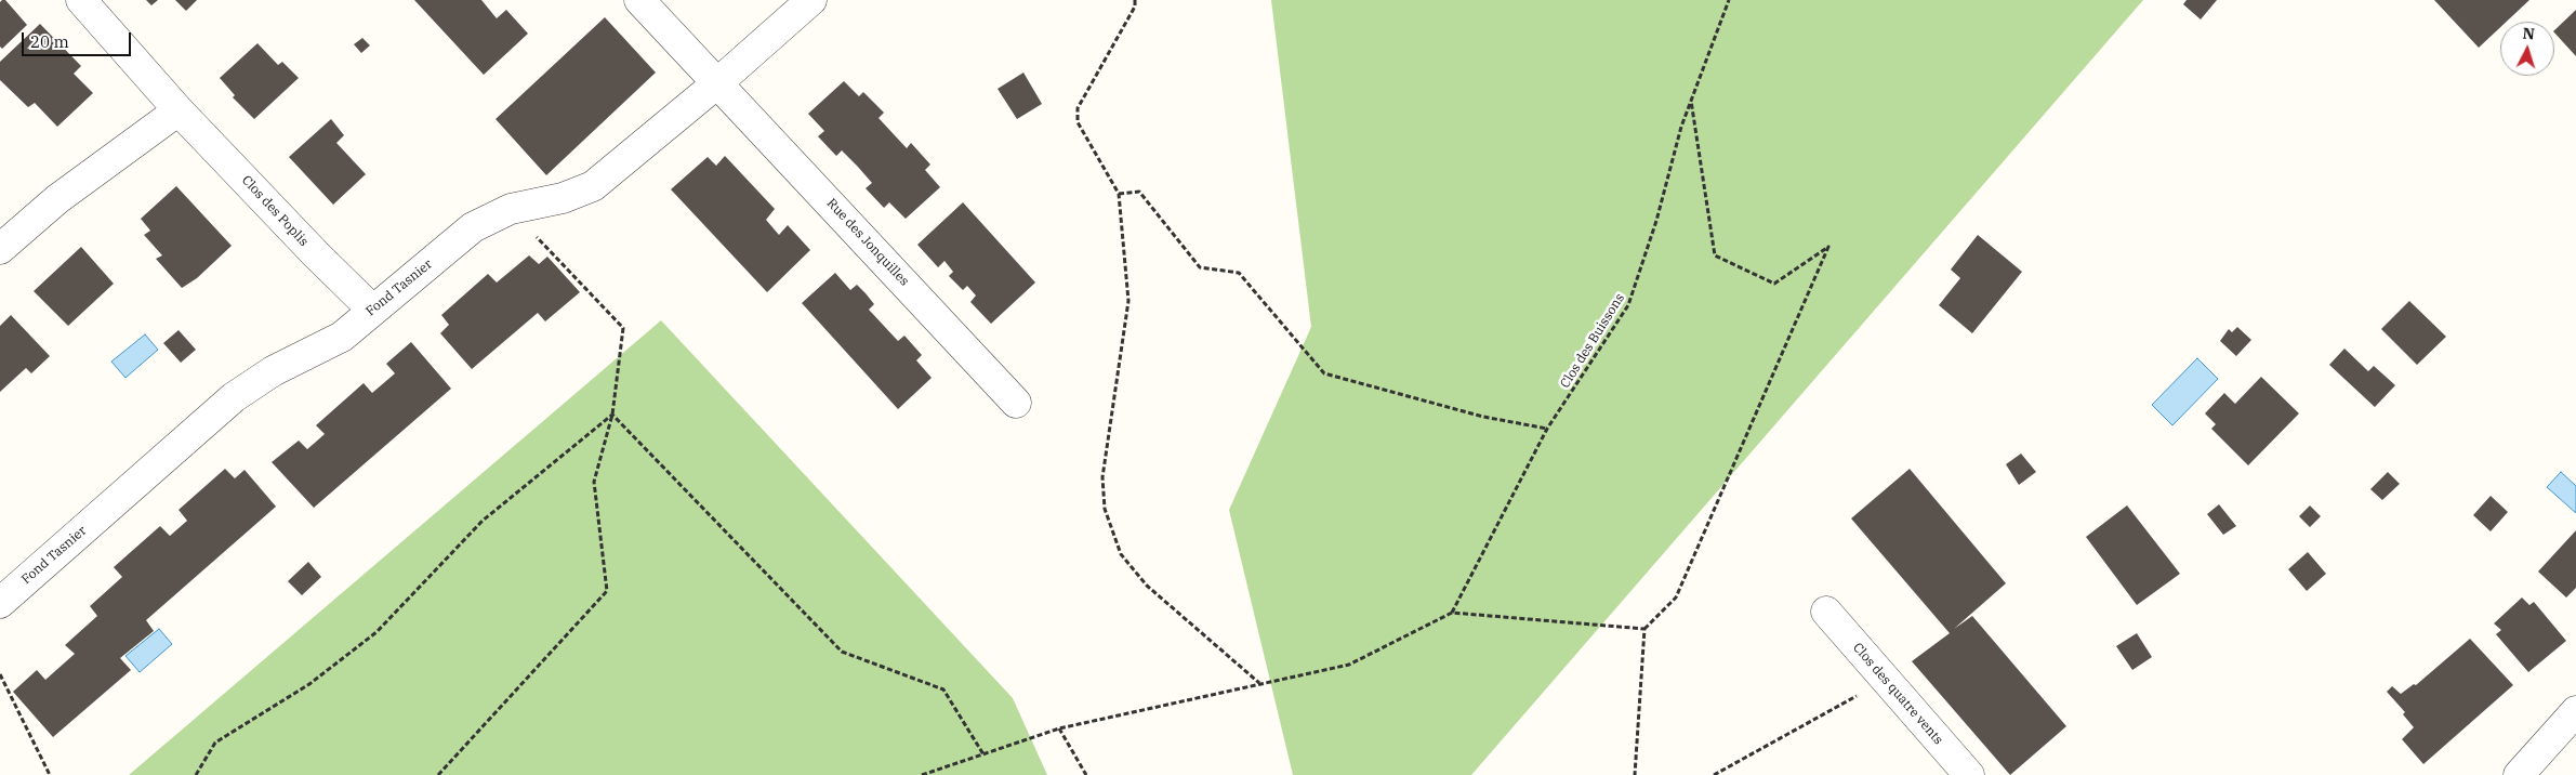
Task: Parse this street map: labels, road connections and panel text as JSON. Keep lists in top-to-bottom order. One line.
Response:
{"streets":{"street":["Clos des Poplis","Rue des Jonquilles","Fond Tasnier","Clos des quatre vents"],"path":["Clos des Buissons"]},"crossings":[["Clos des Poplis","Fond Tasnier"],["Rue des Jonquilles","Fond Tasnier"]],"scale_bar":"20 m","north":"top"}
